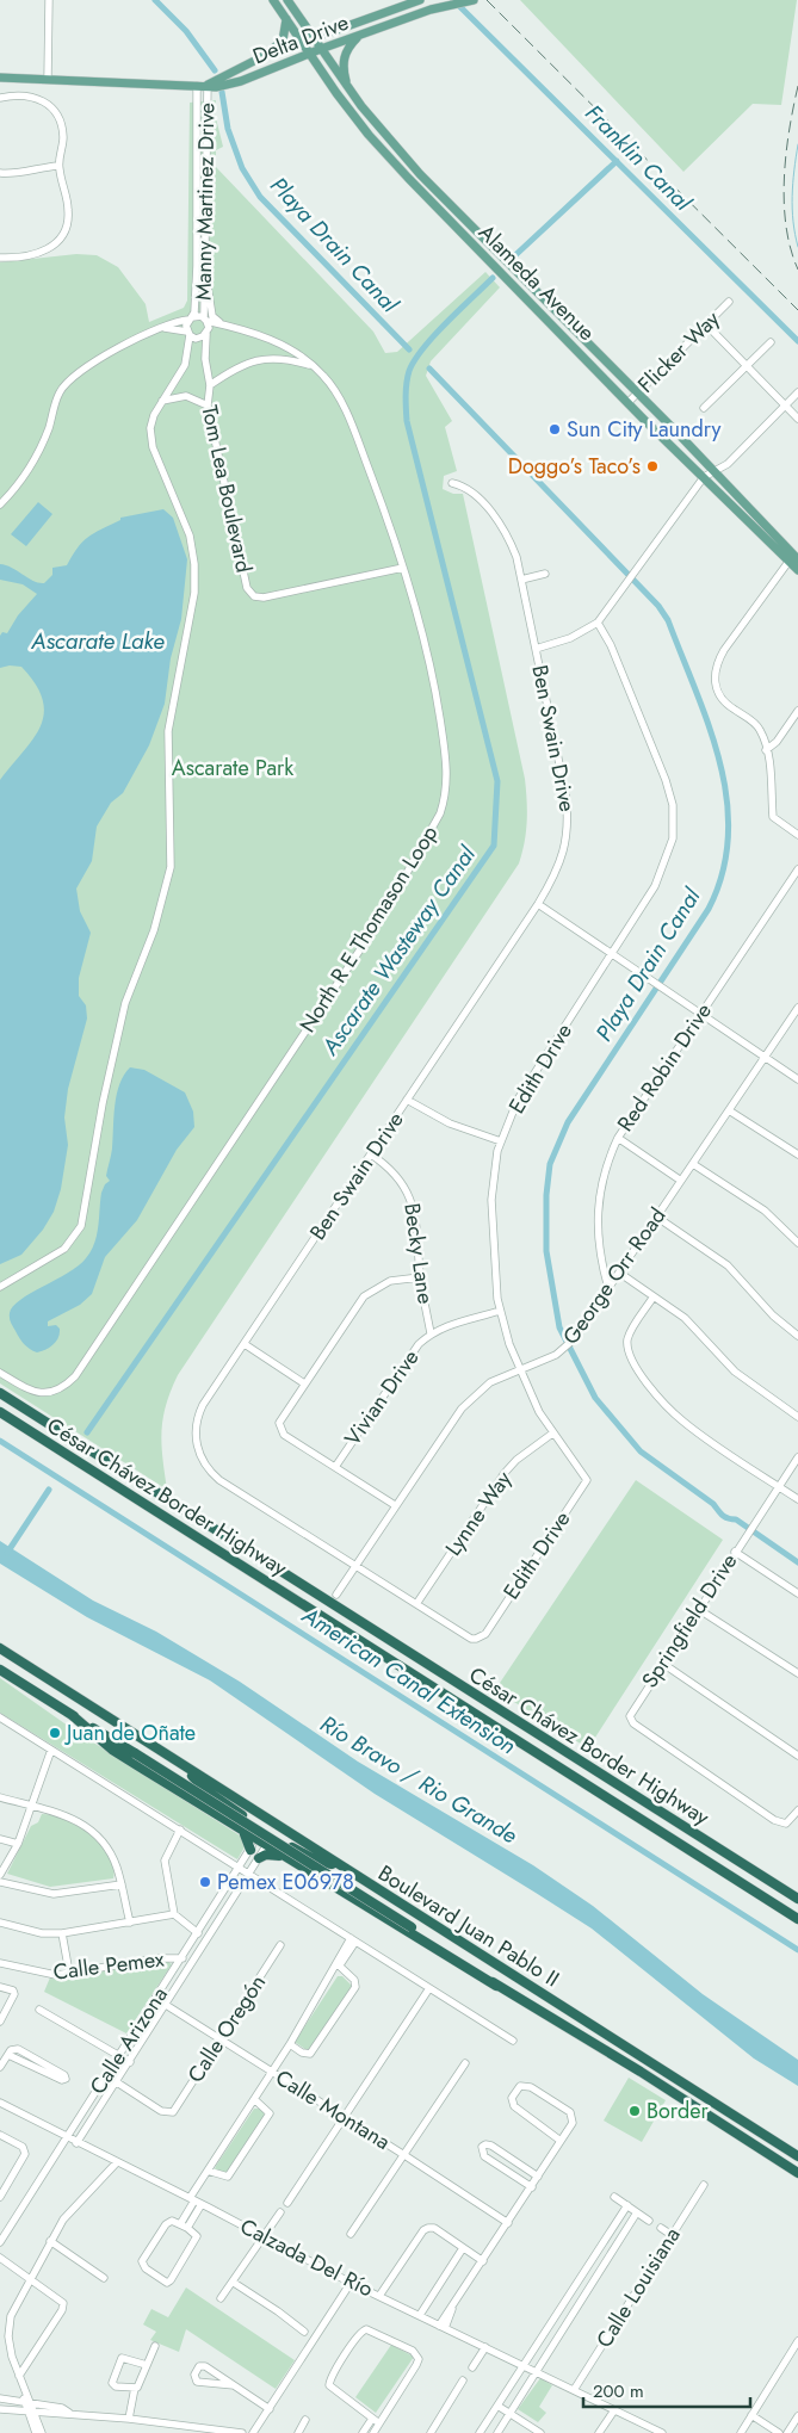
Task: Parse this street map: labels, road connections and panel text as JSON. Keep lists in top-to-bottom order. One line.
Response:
{"streets":{"highway":["César Chávez Border Highway","Boulevard Juan Pablo II"],"main road":["Delta Drive","Alameda Avenue"],"street":["Manny Martinez Drive","Flicker Way","Tom Lea Boulevard","Ben Swain Drive","North R E Thomason Loop","Red Robin Drive","Edith Drive","Becky Lane","George Orr Road","Vivian Drive","Lynne Way","Springfield Drive","Calle Pemex","Calle Oregón","Calle Arizona","Calle Montana","Calzada Del Río","Calle Louisiana"]},"crossings":[["Delta Drive","Manny Martinez Drive"],["Delta Drive","Alameda Avenue"],["Manny Martinez Drive","Tom Lea Boulevard"],["Manny Martinez Drive","North R E Thomason Loop"],["Alameda Avenue","Flicker Way"],["Tom Lea Boulevard","North R E Thomason Loop"],["Ben Swain Drive","Edith Drive"],["Ben Swain Drive","Becky Lane"],["Ben Swain Drive","George Orr Road"],["Ben Swain Drive","Lynne Way"],["Red Robin Drive","George Orr Road"],["Edith Drive","George Orr Road"],["Edith Drive","Vivian Drive"],["Edith Drive","Lynne Way"],["Becky Lane","Vivian Drive"],["Calle Pemex","Calle Arizona"],["Calle Oregón","Calle Arizona"],["Calle Oregón","Calle Montana"],["Calle Arizona","Calle Montana"],["Calle Arizona","Calzada Del Río"],["Calzada Del Río","Calle Louisiana"]],"water":["Franklin Canal","Playa Drain Canal","Ascarate Lake","Ascarate Wasteway Canal","American Canal Extension","Río Bravo / Rio Grande"],"parks":["Ascarate Park"],"places":["Sun City Laundry","Doggo’s Taco’s","Juan de Oñate","Pemex E06978","Border"],"scale_bar":"200 m"}
